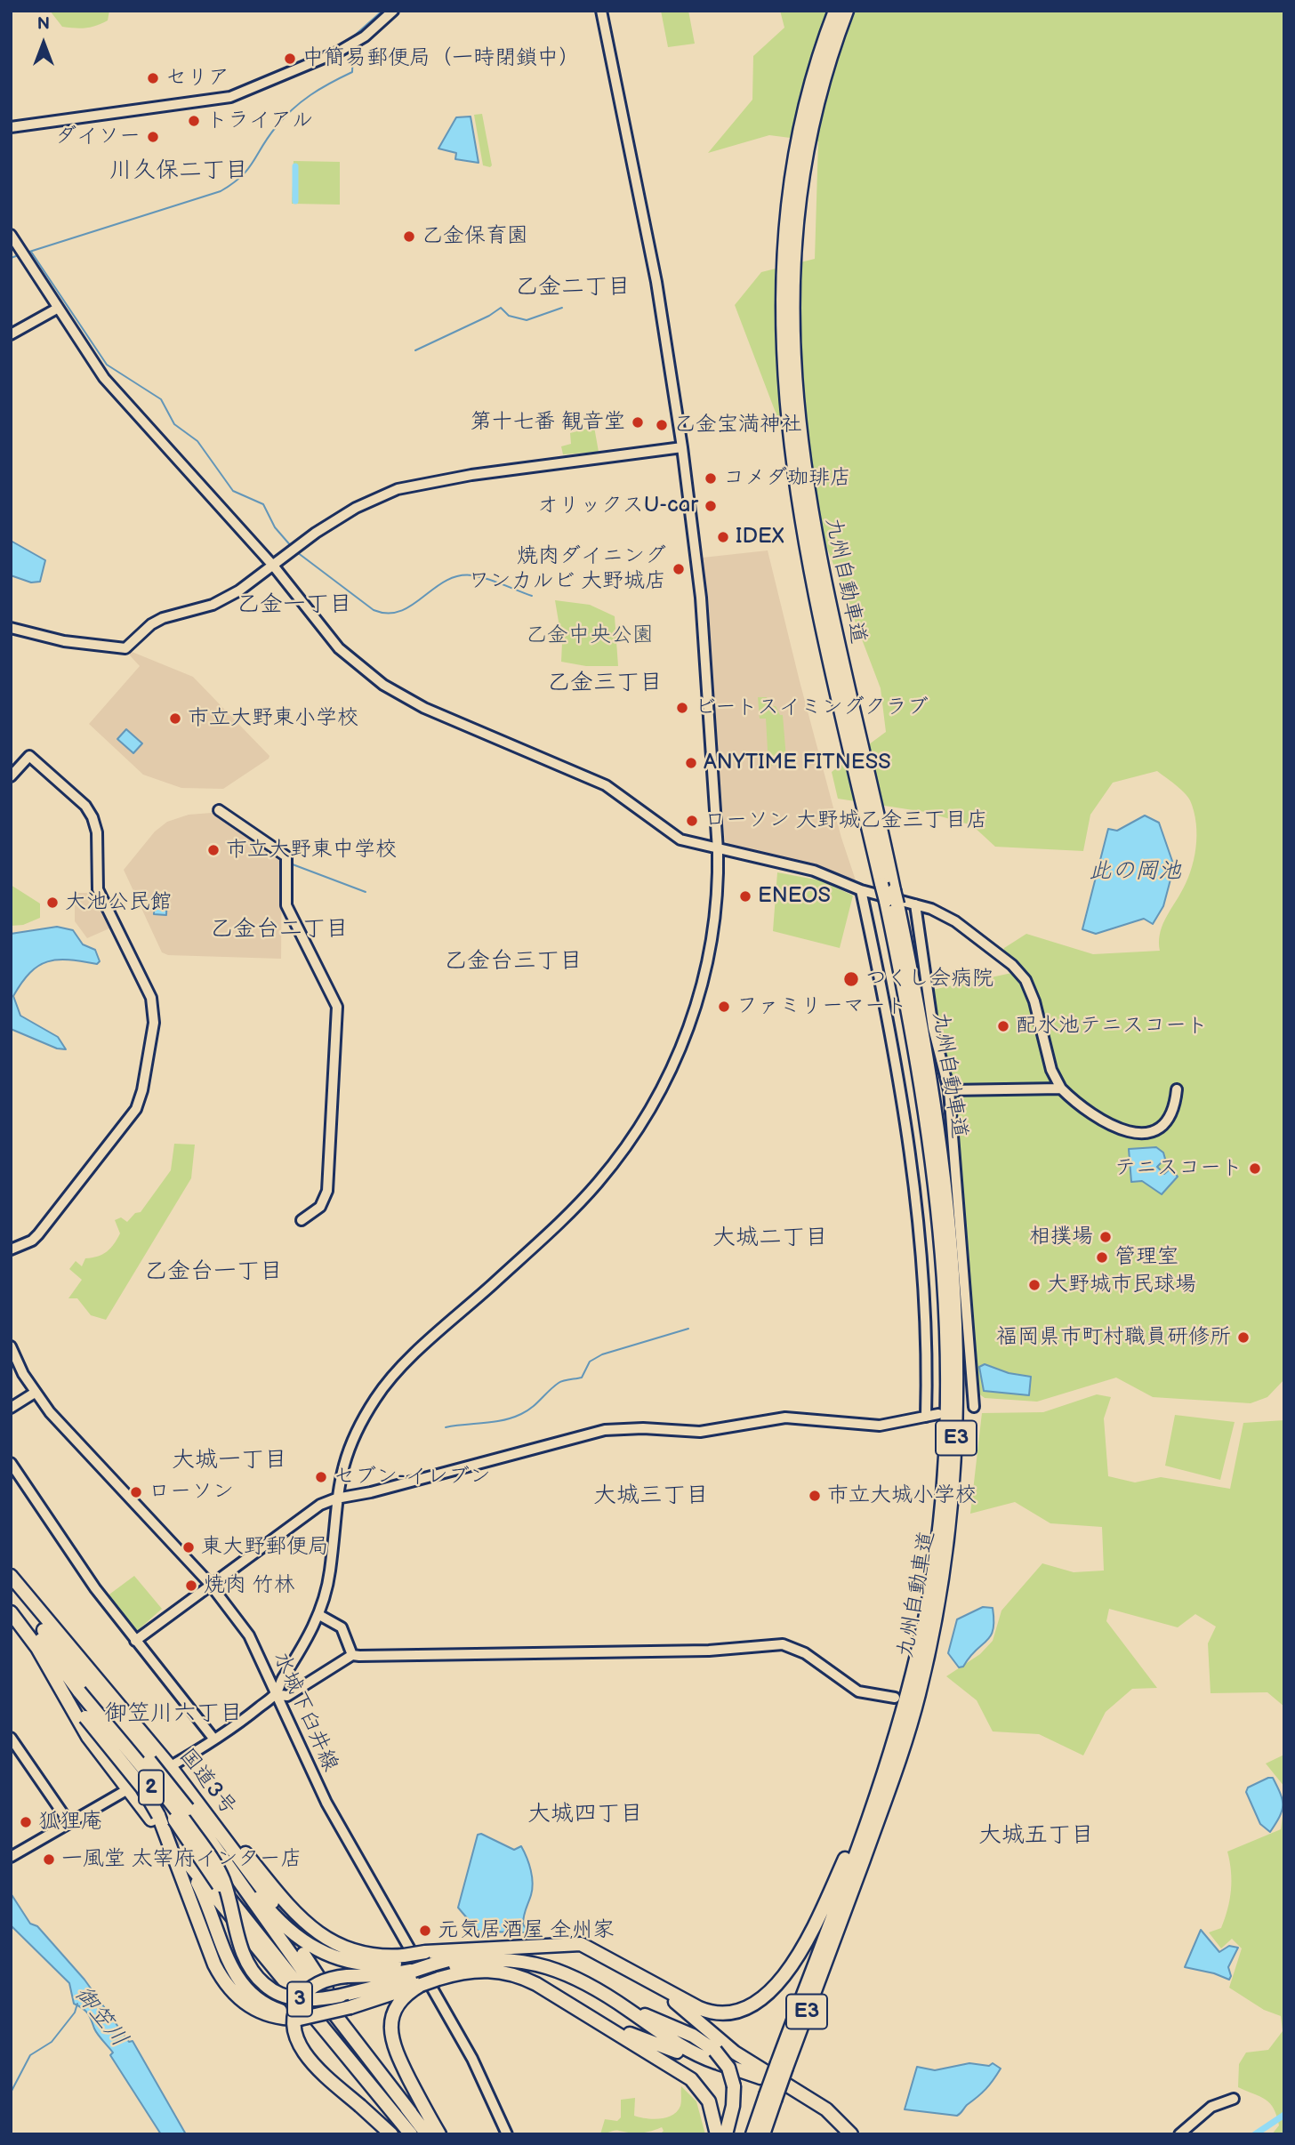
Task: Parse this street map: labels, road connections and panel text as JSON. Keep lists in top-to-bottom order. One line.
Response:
{"streets":{"highway":["九州自動車道","E3","国道3号","2","3"],"street":["水城下臼井線"]},"crossings":[["国道3号","2"],["2","3"]],"districts":["川久保二丁目","乙金二丁目","乙金一丁目","乙金三丁目","乙金台二丁目","乙金台三丁目","大城二丁目","乙金台一丁目","大城一丁目","大城三丁目","御笠川六丁目","大城四丁目","大城五丁目"],"water":["此の岡池","御笠川"],"parks":["乙金中央公園"],"places":["中簡易郵便局（一時閉鎖中）","セリア","トライアル","ダイソー","乙金保育園","第十七番 観音堂","乙金宝満神社","コメダ珈琲店","オリックスU-car","IDEX","焼肉ダイニング ワンカルビ 大野城店","ビートスイミングクラブ","市立大野東小学校","ANYTIME FITNESS","ローソン 大野城乙金三丁目店","市立大野東中学校","ENEOS","大池公民館","つくし会病院","ファミリーマート","配水池テニスコート","テニスコート","相撲場","管理室","大野城市民球場","福岡県市町村職員研修所","セブン-イレブン","ローソン","市立大城小学校","東大野郵便局","焼肉 竹林","狐狸庵","一風堂 太宰府インター店","元気居酒屋 全州家"],"north":"top"}
